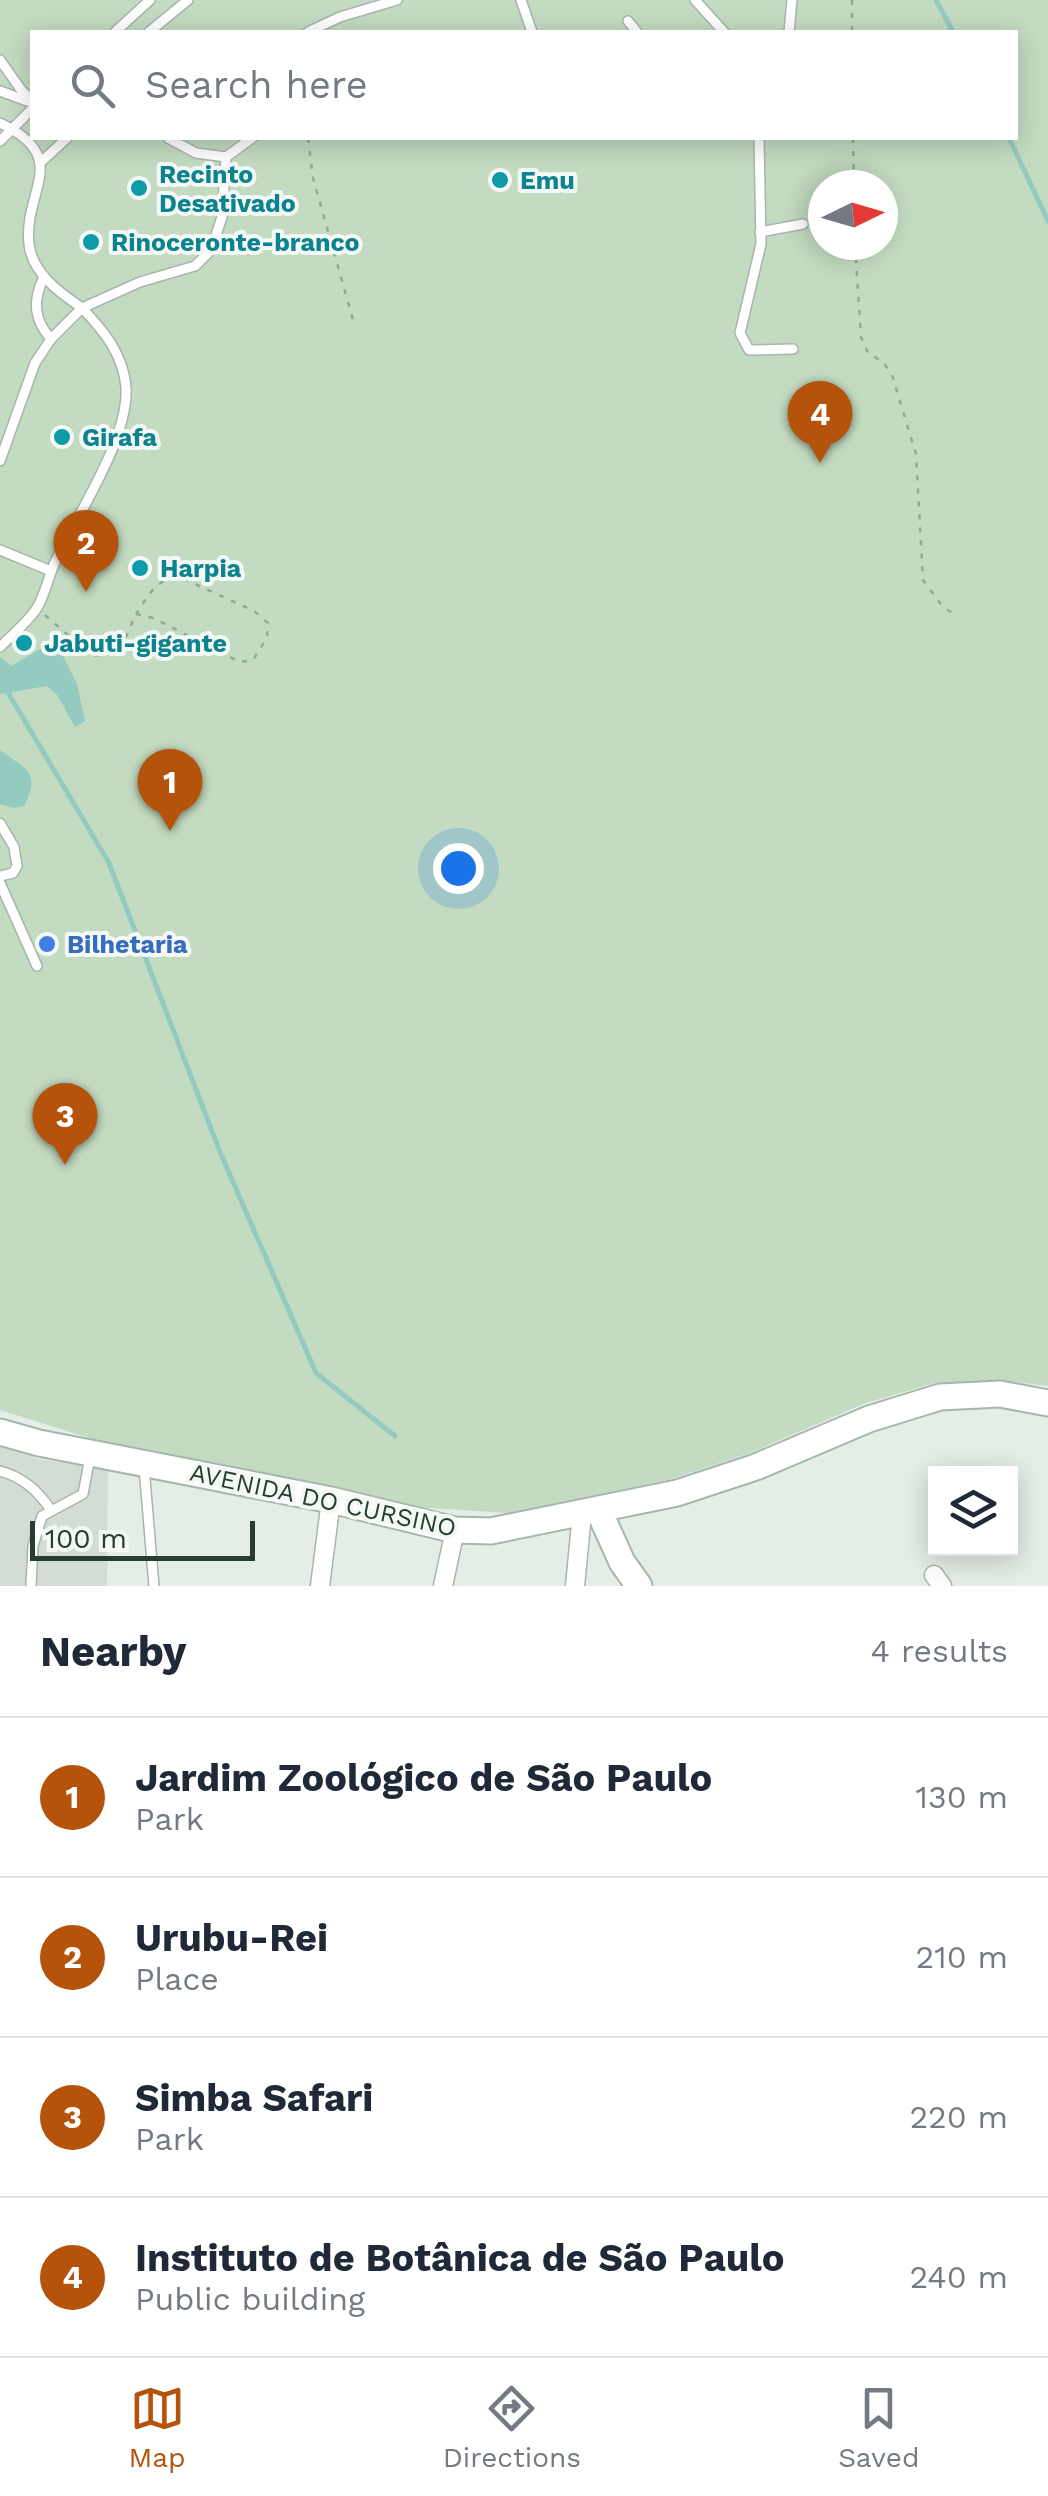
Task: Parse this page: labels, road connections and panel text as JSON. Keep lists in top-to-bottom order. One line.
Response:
{"streets":{"main road":["AVENIDA DO CURSINO"]},"places":["Emu","Recinto Desativado","Rinoceronte-branco","Girafa","Harpia","Jabuti-gigante","Bilhetaria"],"scale_bar":"100 m","north":"right","page":{"search":"Search here","pins":["4","2","1","3"],"scale":"100 m","heading":["Nearby","4 results"],"list":[{"mark":"1","name":"Jardim Zoológico de São Paulo","note":"Park","value":"130 m"},{"mark":"2","name":"Urubu-Rei","note":"Place","value":"210 m"},{"mark":"3","name":"Simba Safari","note":"Park","value":"220 m"},{"mark":"4","name":"Instituto de Botânica de São Paulo","note":"Public building","value":"240 m"}],"nav":["Map","Directions","Saved"]}}
